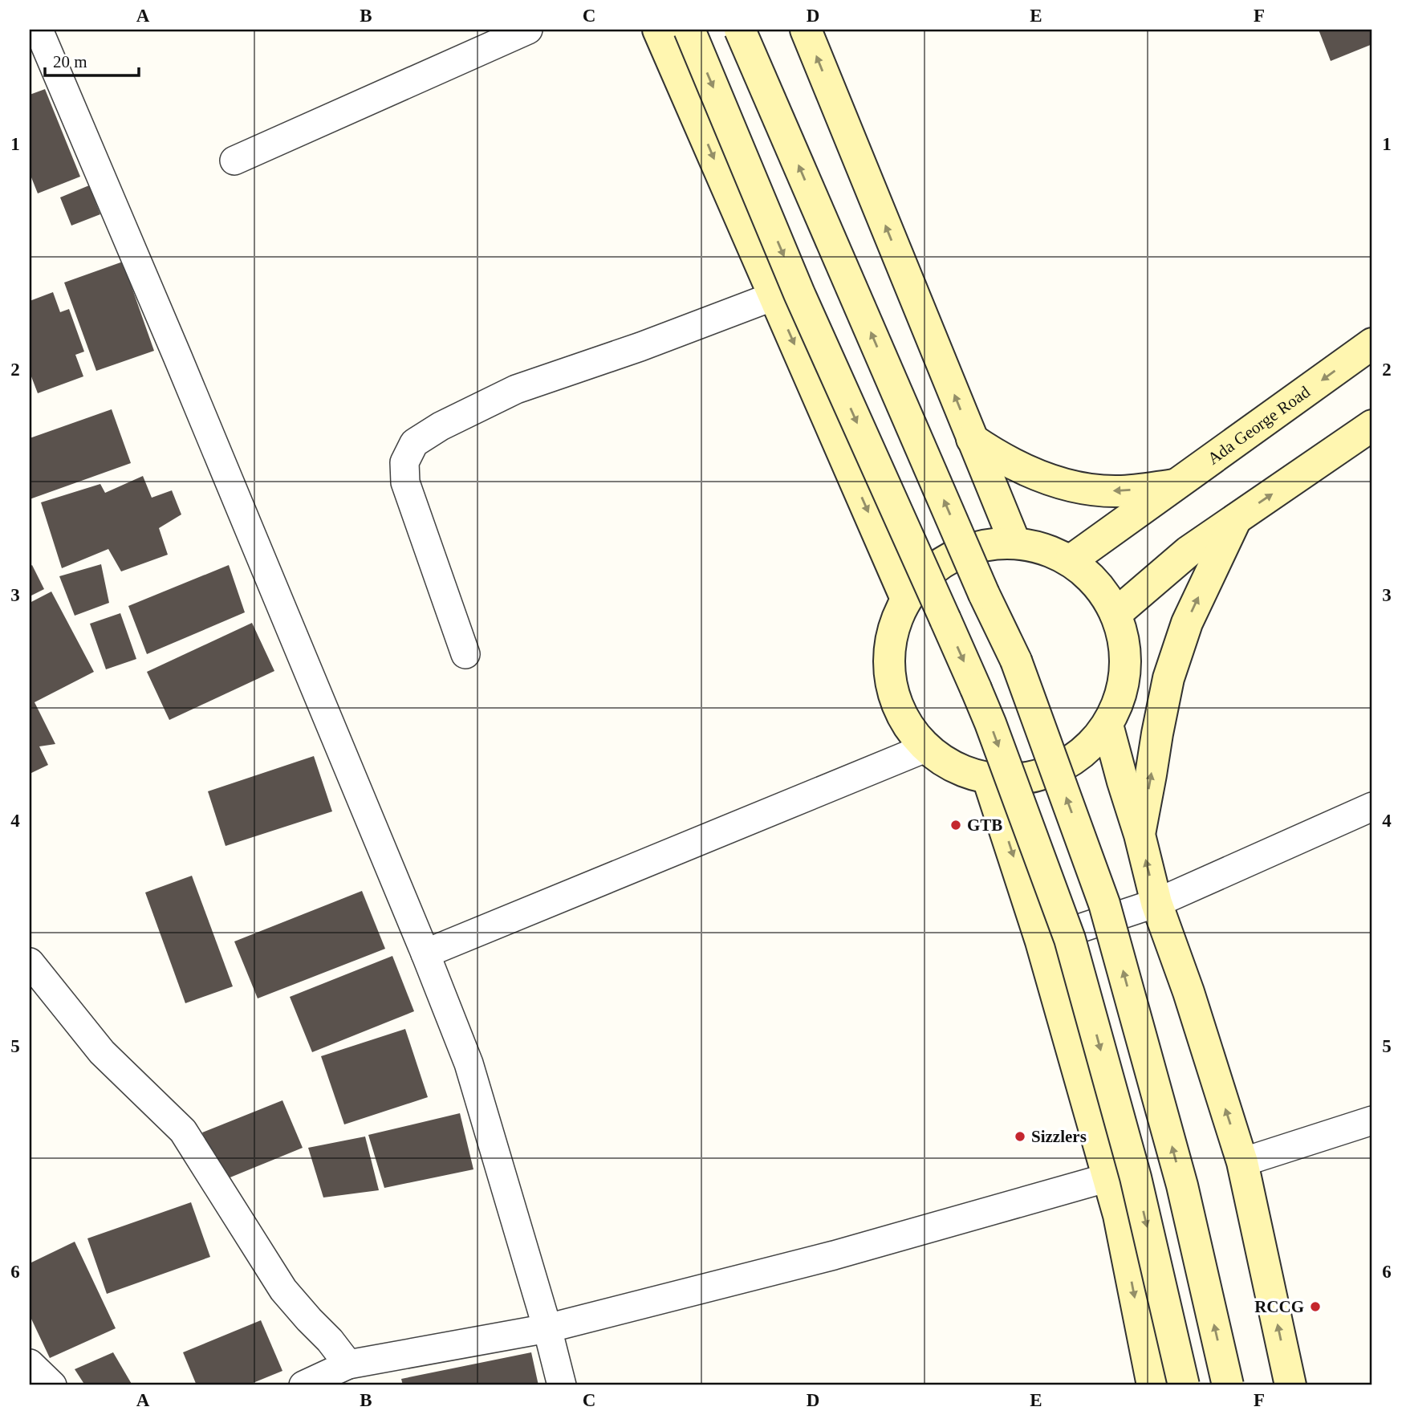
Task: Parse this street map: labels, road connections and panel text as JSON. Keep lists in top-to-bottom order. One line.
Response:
{"streets":{"main road":["Ada George Road"]},"places":["GTB","Sizzlers","RCCG"],"scale_bar":"20 m","grid":{"columns":["A","B","C","D","E","F"],"rows":["1","2","3","4","5","6"]}}
